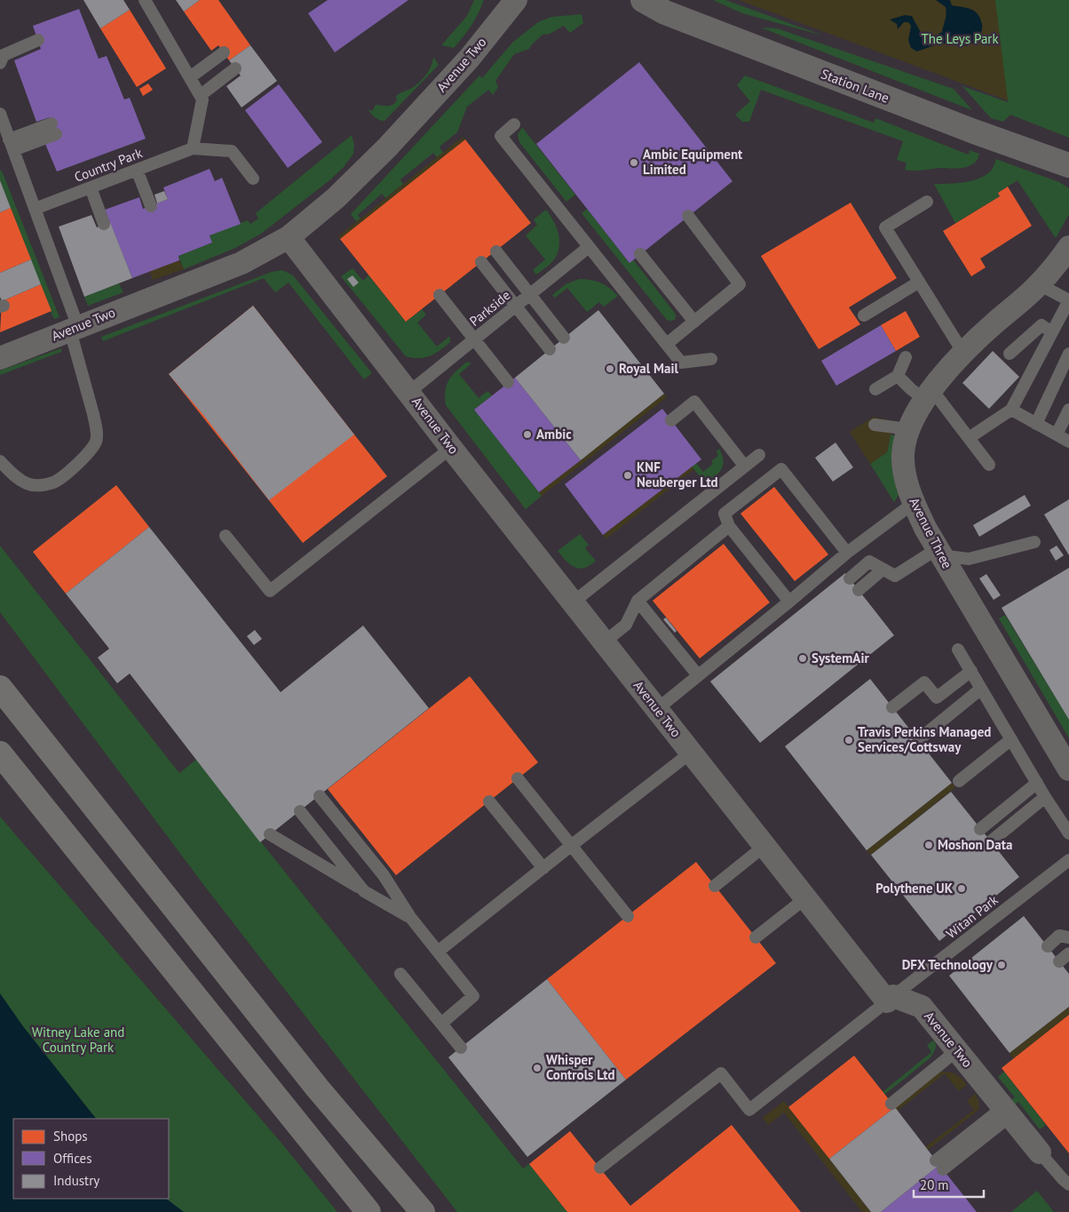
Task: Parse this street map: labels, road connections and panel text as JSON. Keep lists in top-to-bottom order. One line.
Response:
{"streets":{"street":["Avenue Two","Station Lane","Avenue Three"],"lane":["Country Park","Parkside","Witan Park"]},"crossings":[["Avenue Two","Parkside"],["Avenue Two","Witan Park"]],"parks":["The Leys Park","Witney Lake and Country Park"],"places":["Ambic Equipment Limited","Royal Mail","Ambic","KNF Neuberger Ltd","SystemAir","Travis Perkins Managed Services/Cottsway","Moshon Data","Polythene UK","DFX Technology","Whisper Controls Ltd"],"legend":["Shops","Offices","Industry"],"scale_bar":"20 m"}
